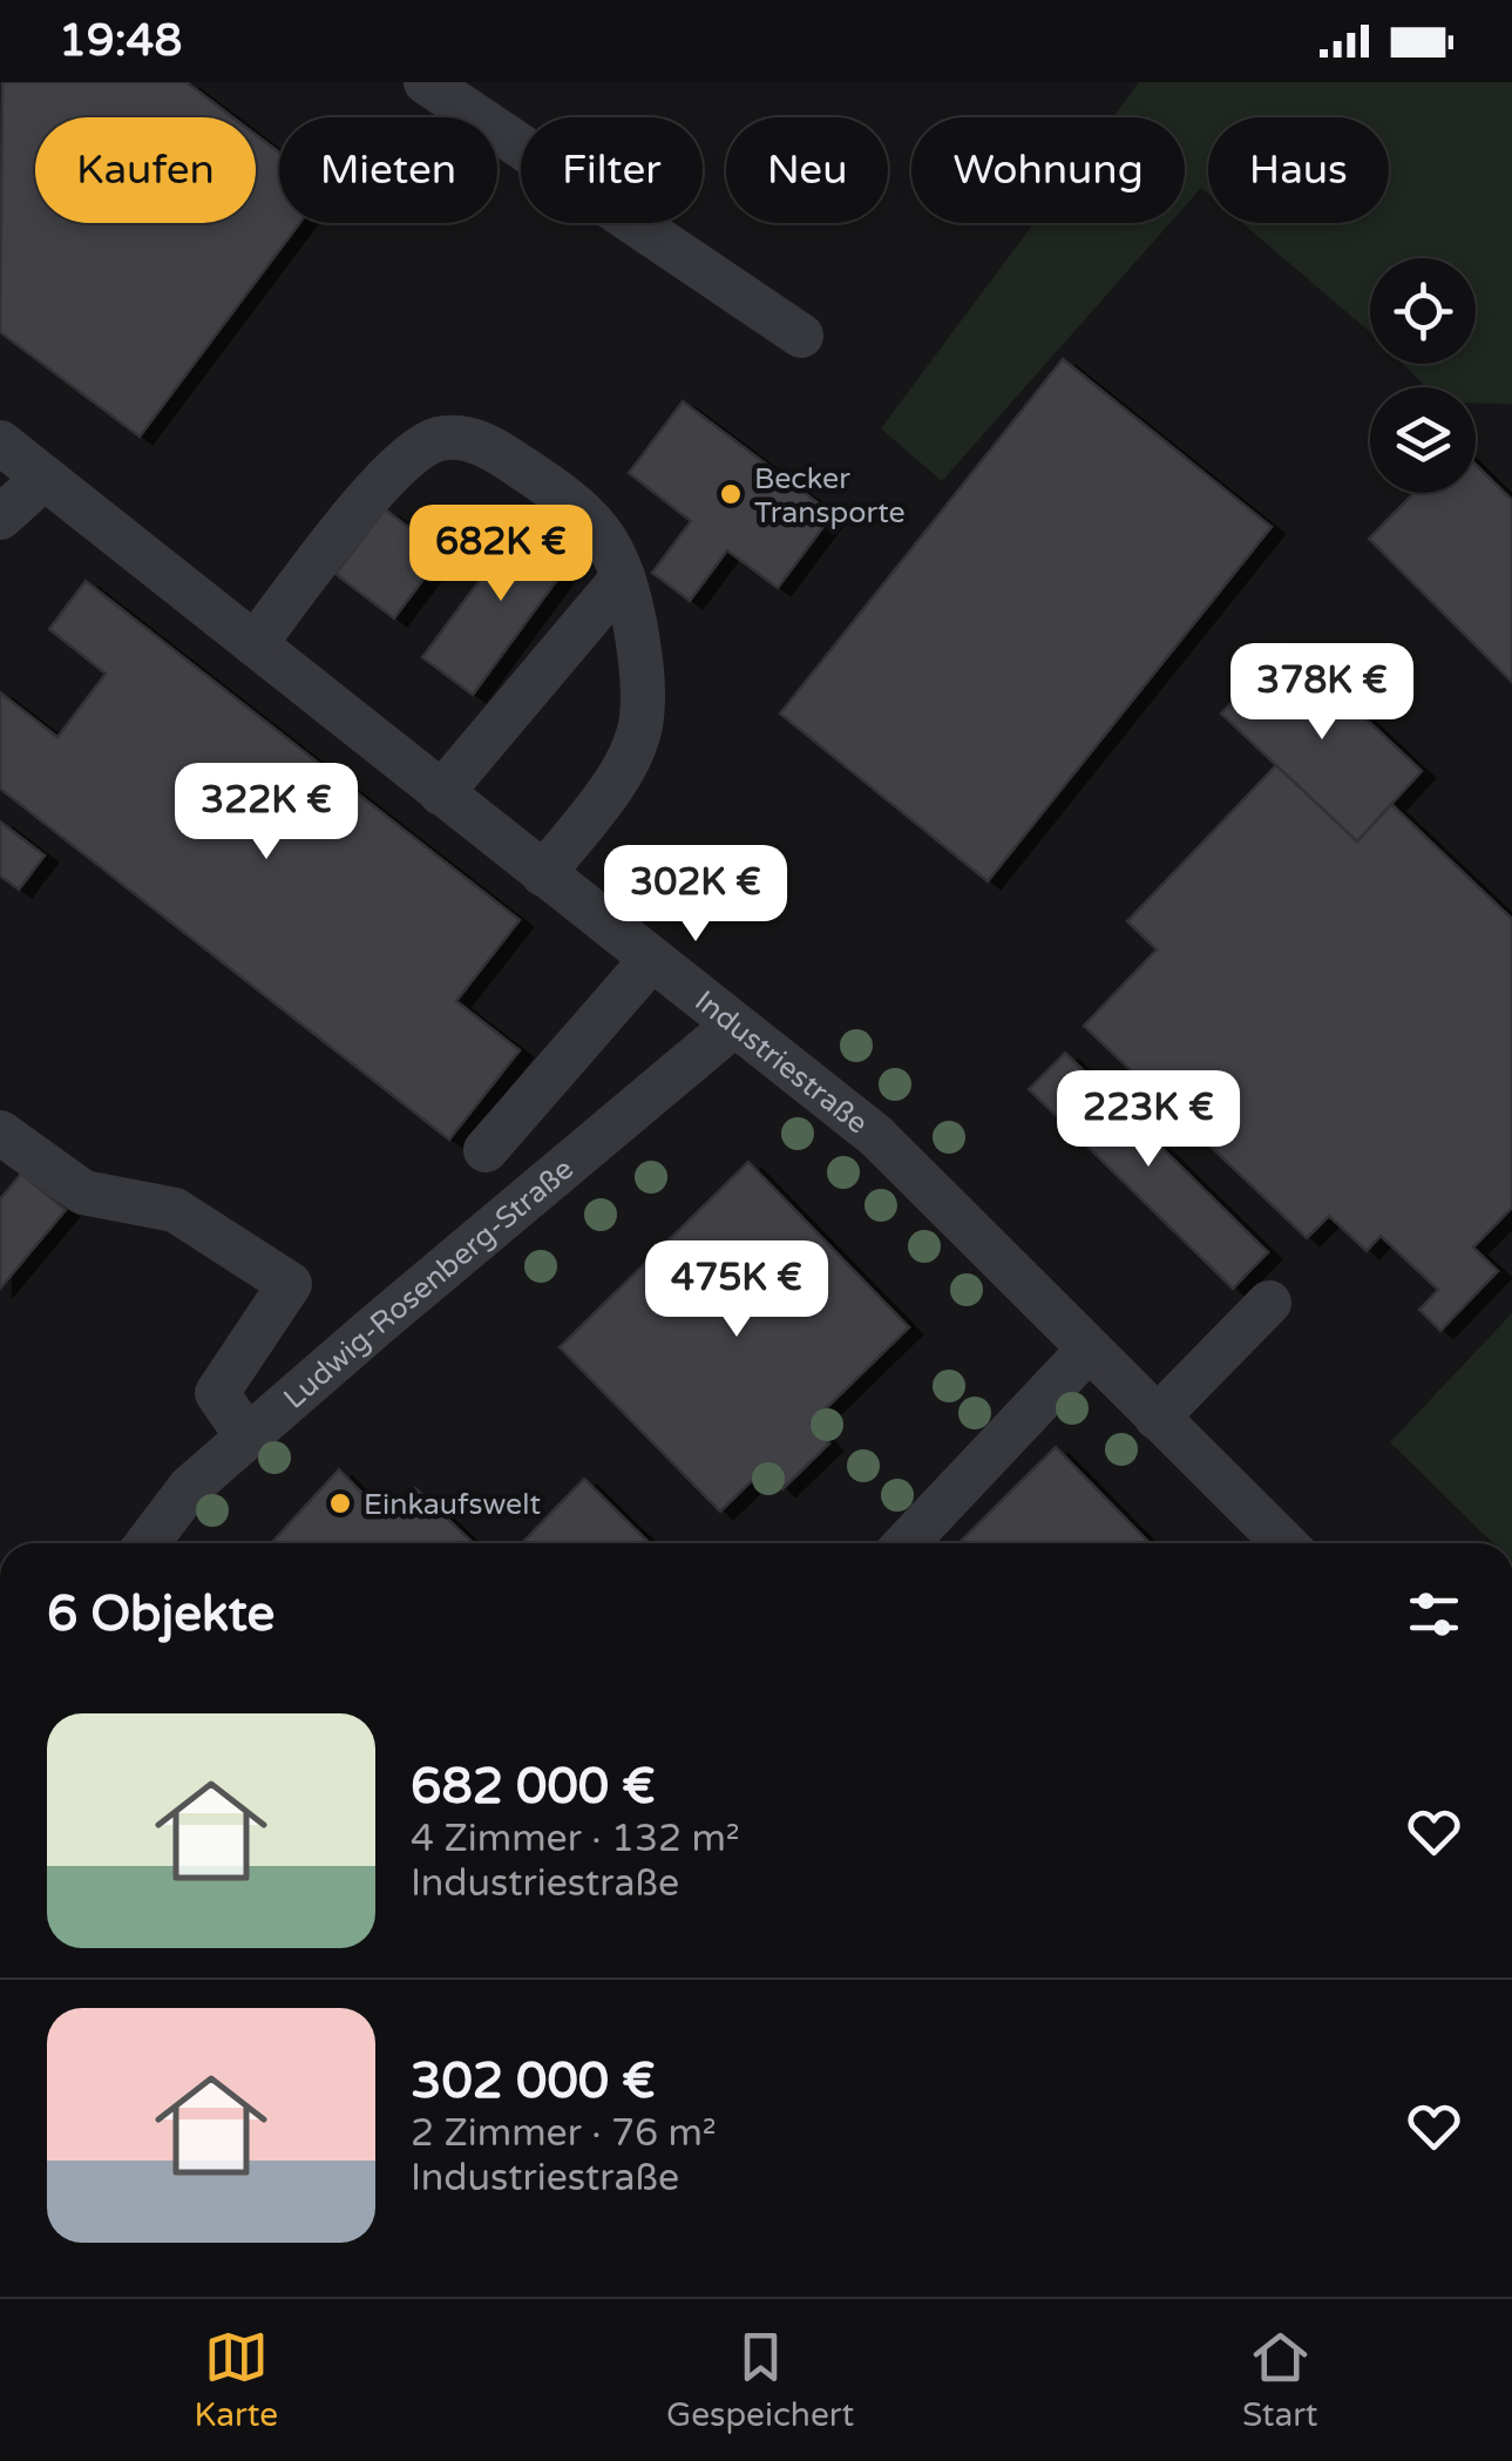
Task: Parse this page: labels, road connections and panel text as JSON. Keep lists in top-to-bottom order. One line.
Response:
{"streets":{"street":["Industriestraße","Ludwig-Rosenberg-Straße"]},"crossings":[["Industriestraße","Ludwig-Rosenberg-Straße"]],"places":["Becker Transporte","Einkaufswelt"],"page":{"status":"19:48","chip":["Kaufen","Mieten","Filter","Neu","Wohnung","Haus"],"price":["682K €","378K €","322K €","302K €","223K €","475K €"],"heading":"6 Objekte","list":[{"name":"682 000 €","note":"4 Zimmer · 132 m² · Industriestraße"},{"name":"302 000 €","note":"2 Zimmer · 76 m² · Industriestraße"}],"tabs":["Karte","Gespeichert","Start"]}}
